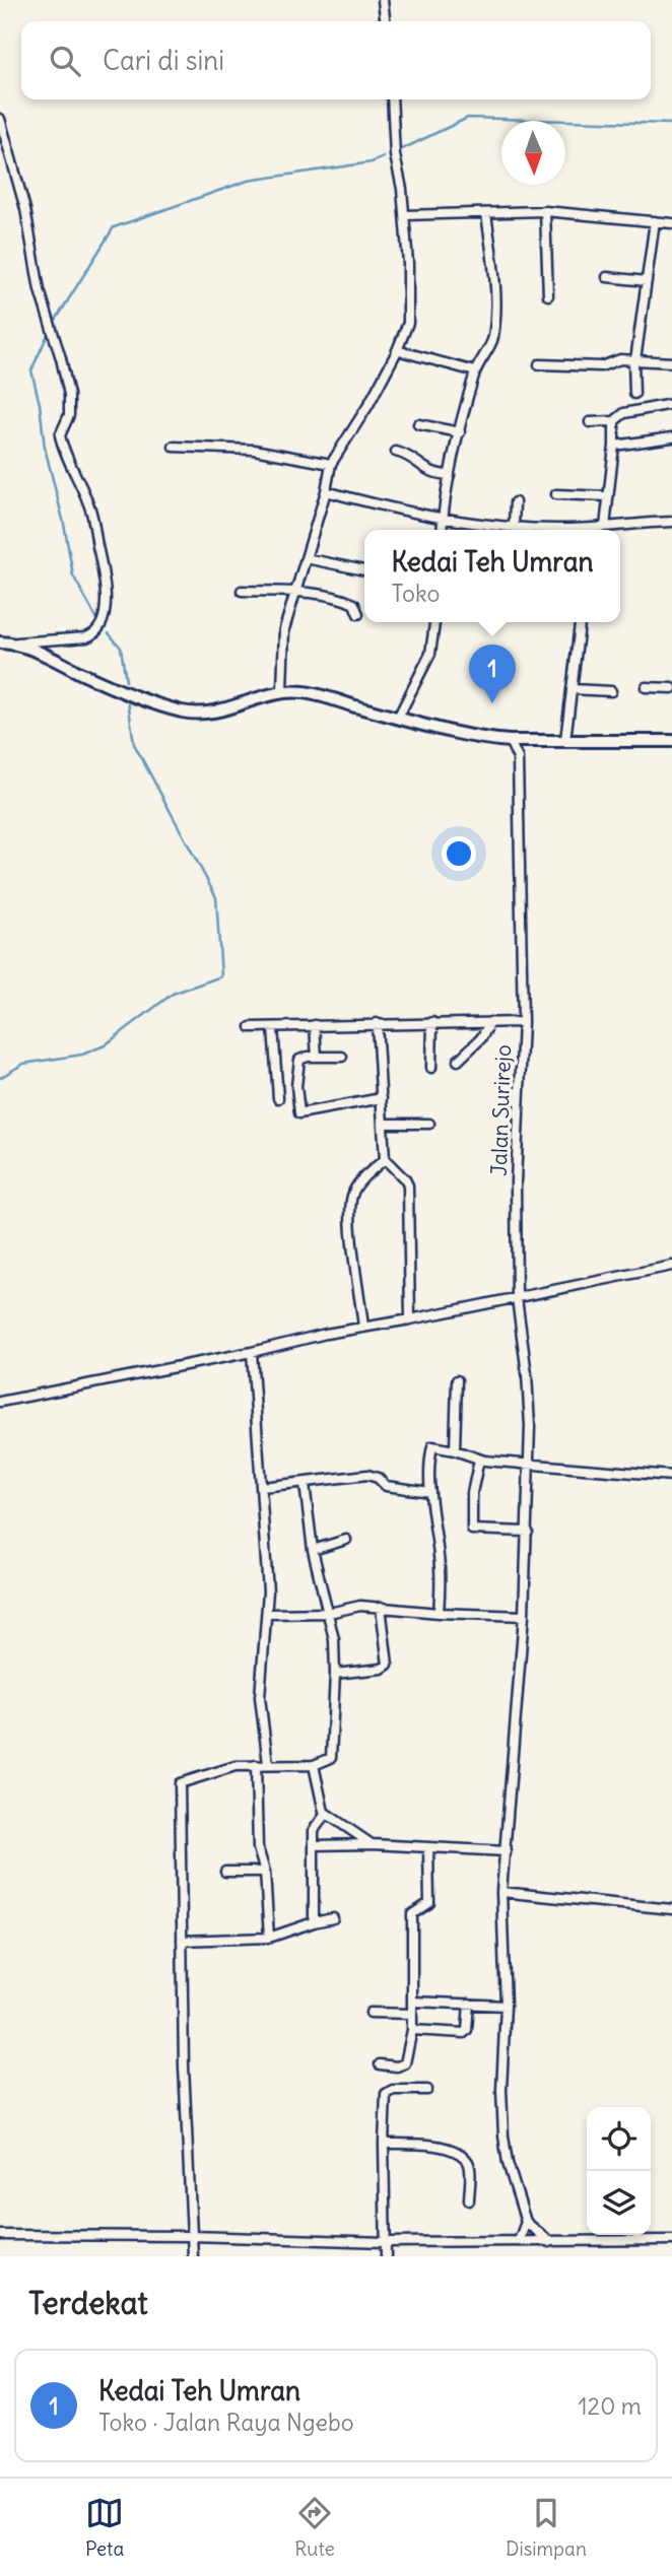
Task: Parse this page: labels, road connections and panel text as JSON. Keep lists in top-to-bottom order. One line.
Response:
{"streets":{"street":["Jalan Surirejo"]},"north":"bottom","page":{"search":"Cari di sini","popup":["Kedai Teh Umran","Toko"],"pins":"1","heading":"Terdekat","list":[{"mark":"1","name":"Kedai Teh Umran","note":"Toko · Jalan Raya Ngebo","value":"120 m"}],"nav":["Peta","Rute","Disimpan"]}}
